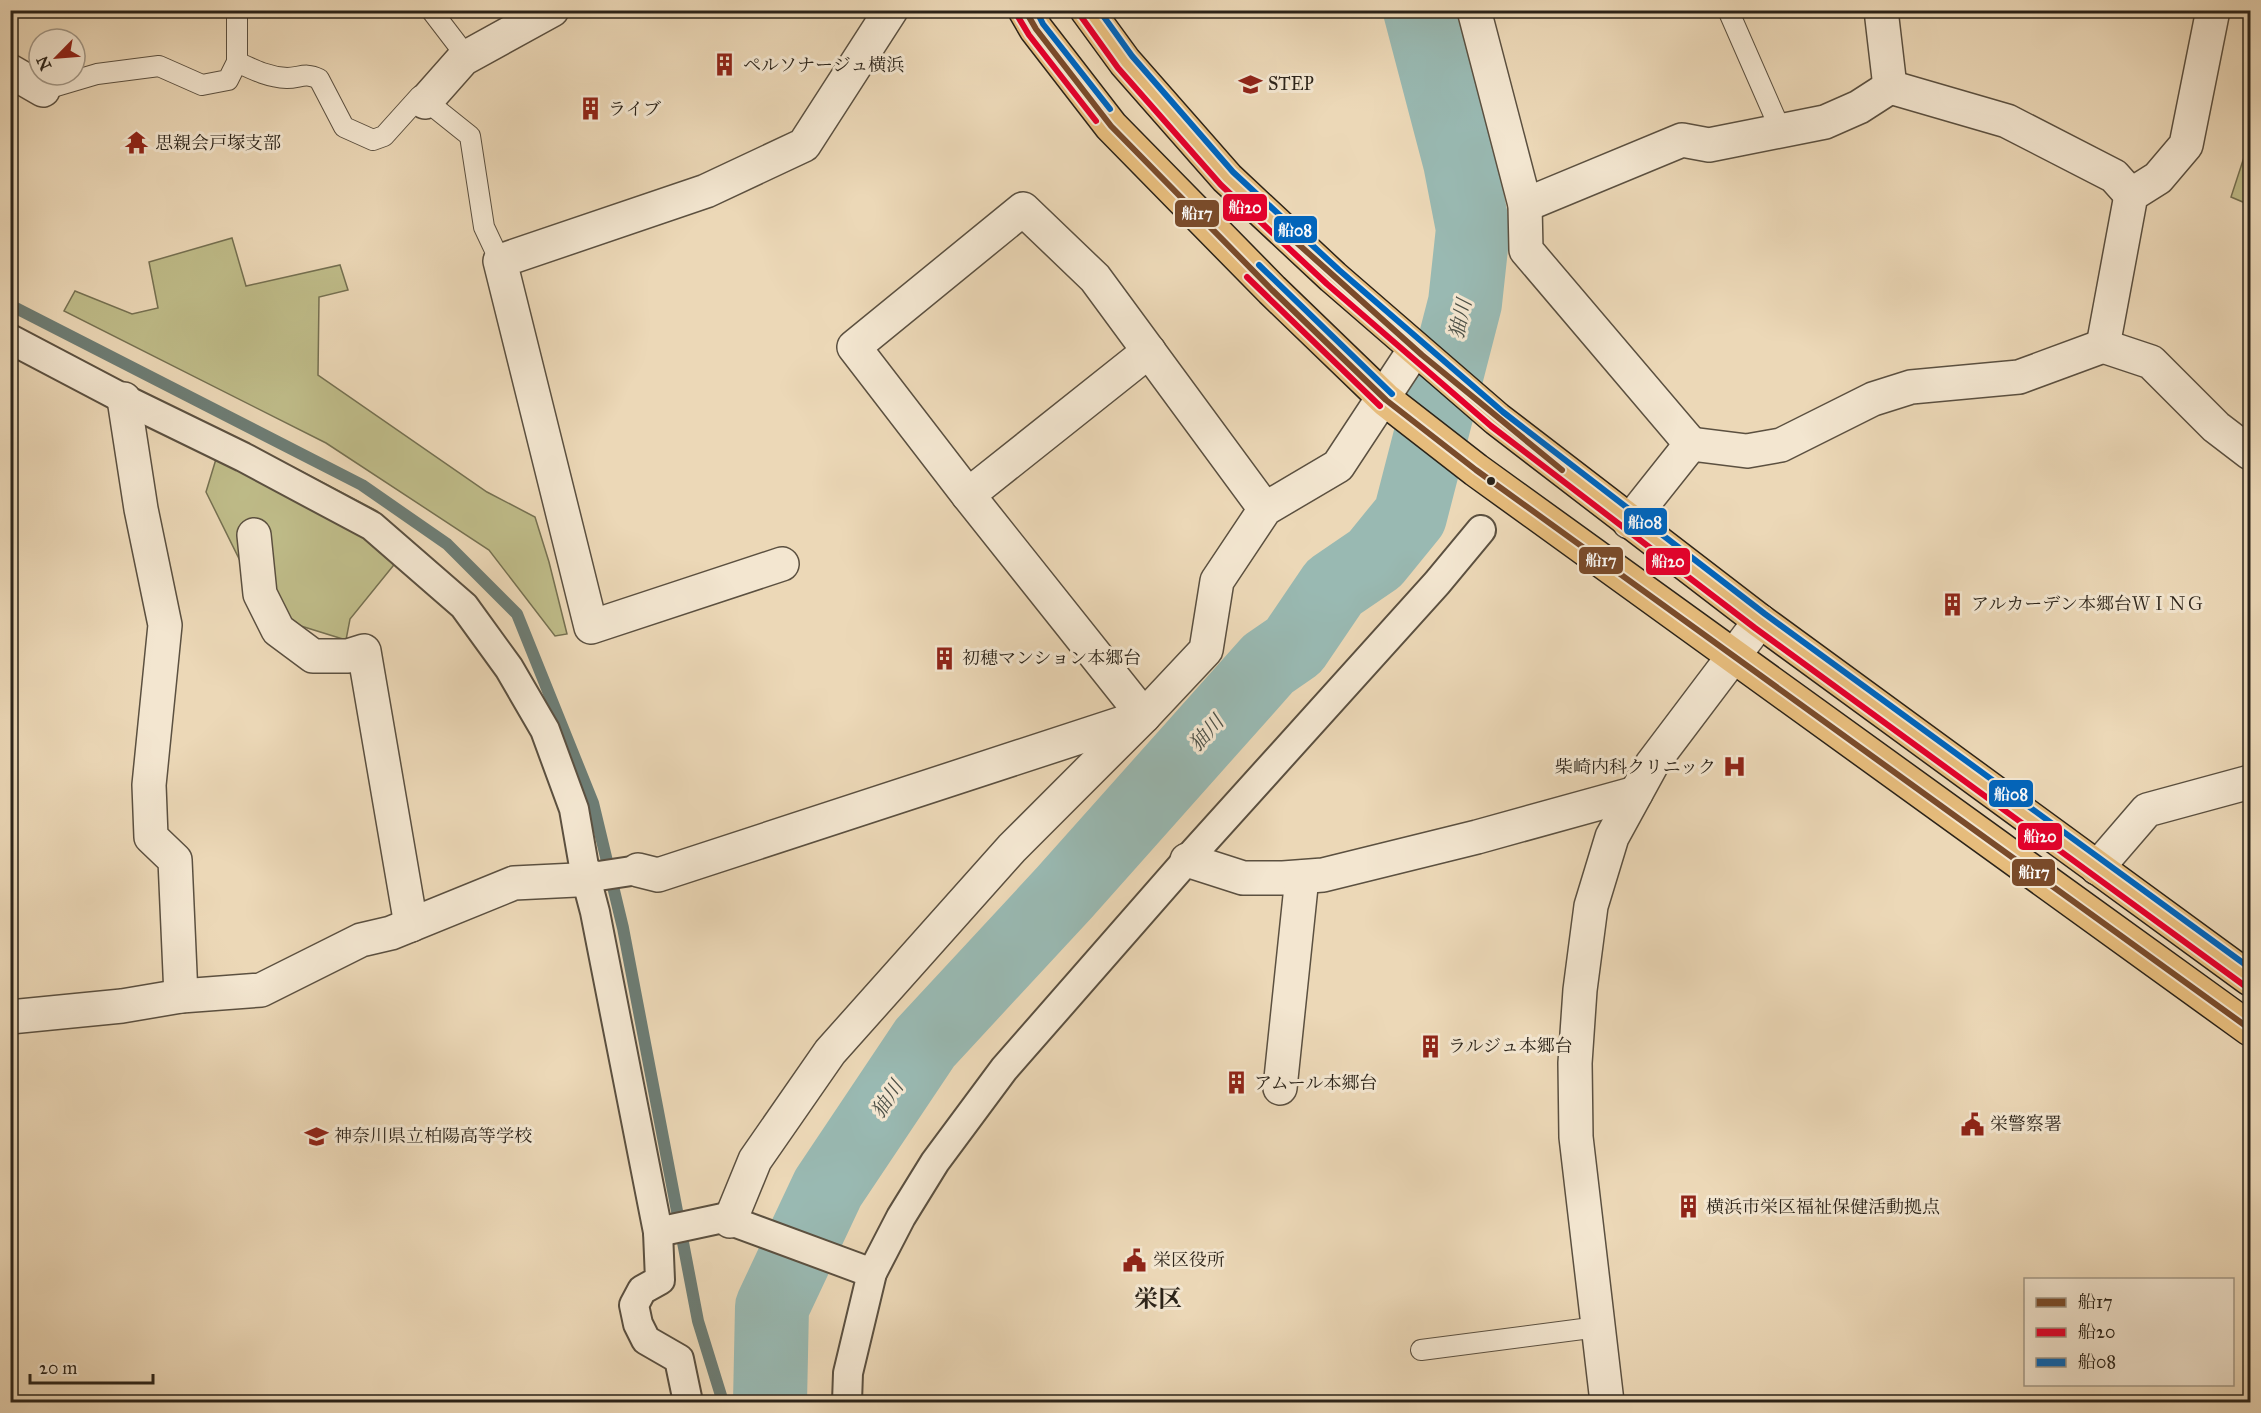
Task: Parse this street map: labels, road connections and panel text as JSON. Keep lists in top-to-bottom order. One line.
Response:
{"districts":["栄区"],"water":["㹨川"],"places":{"building":["ペルソナージュ横浜","ライブ","アルカーデン本郷台ＷＩＮＧ","初穂マンション本郷台","ラルジュ本郷台","アムール本郷台","横浜市栄区福祉保健活動拠点"],"school or university":["STEP","神奈川県立柏陽高等学校"],"temple":["思親会戸塚支部"],"hospital":["柴崎内科クリニック"],"public building":["栄警察署","栄区役所"]},"lines":["transit line 船17","transit line 船08","transit line 船20"],"legend":["船17","船20","船08"],"scale_bar":"20 m","north":"bottom left"}
